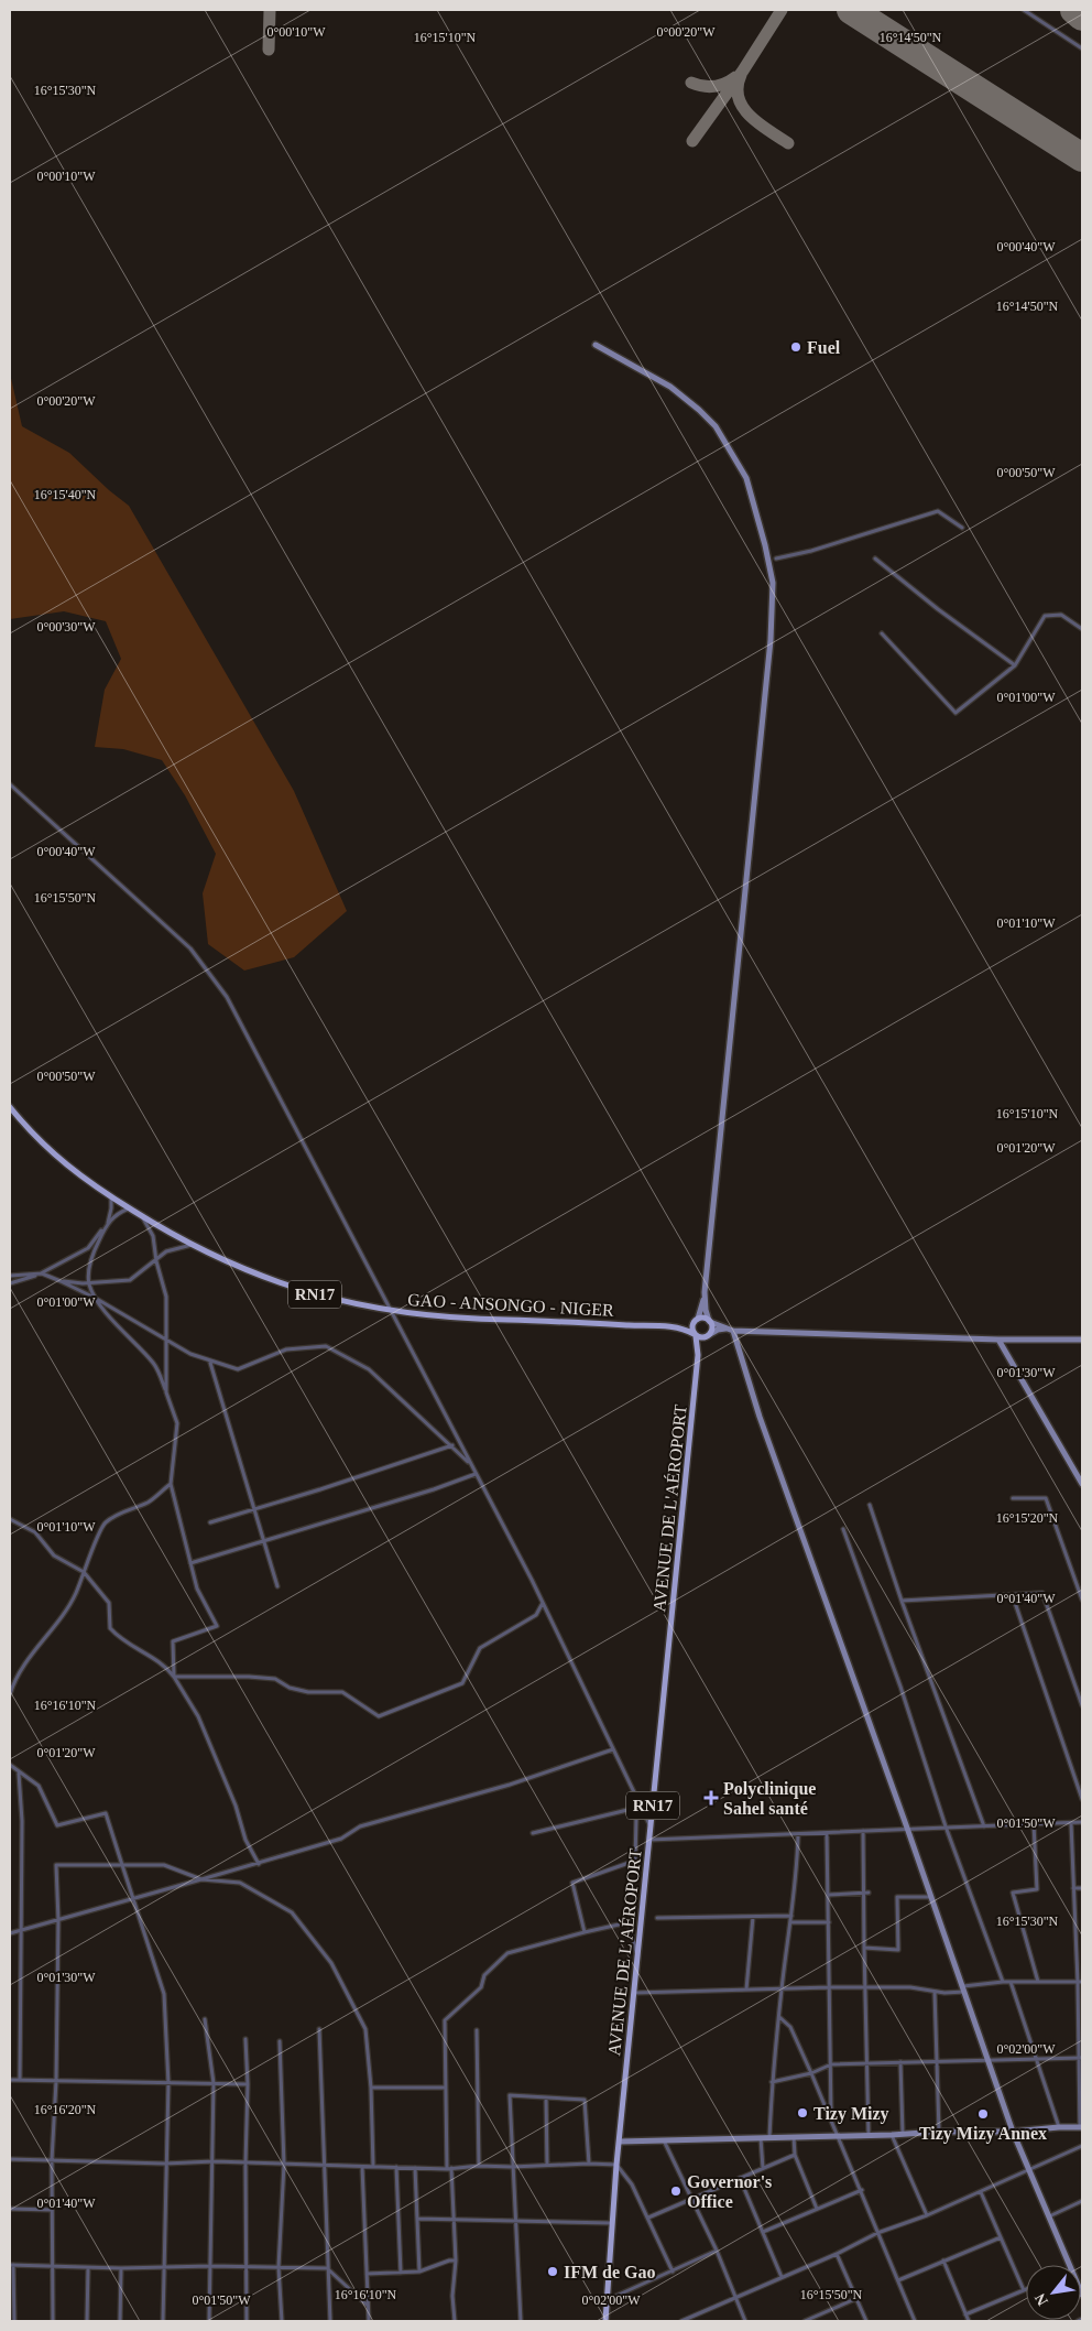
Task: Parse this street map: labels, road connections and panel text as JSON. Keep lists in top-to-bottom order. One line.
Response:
{"streets":{"main road":["RN17","GAO - ANSONGO - NIGER","AVENUE DE L'AÉROPORT"]},"crossings":[["RN17","GAO - ANSONGO - NIGER"],["RN17","AVENUE DE L'AÉROPORT"]],"places":{"other":["Fuel","Tizy Mizy","Tizy Mizy Annex","Governor's Office","IFM de Gao"],"health":["Polyclinique Sahel santé"]},"north":"bottom left","coordinates":["0°00'10\"W","0°00'20\"W","16°14'50\"N","16°15'10\"N","16°15'30\"N","0°00'40\"W","0°00'50\"W","16°15'40\"N","0°00'30\"W","0°01'00\"W","16°15'50\"N","0°01'10\"W","0°01'20\"W","0°01'30\"W","16°15'20\"N","0°01'40\"W","16°16'10\"N","0°01'50\"W","0°02'00\"W","16°16'20\"N"]}
